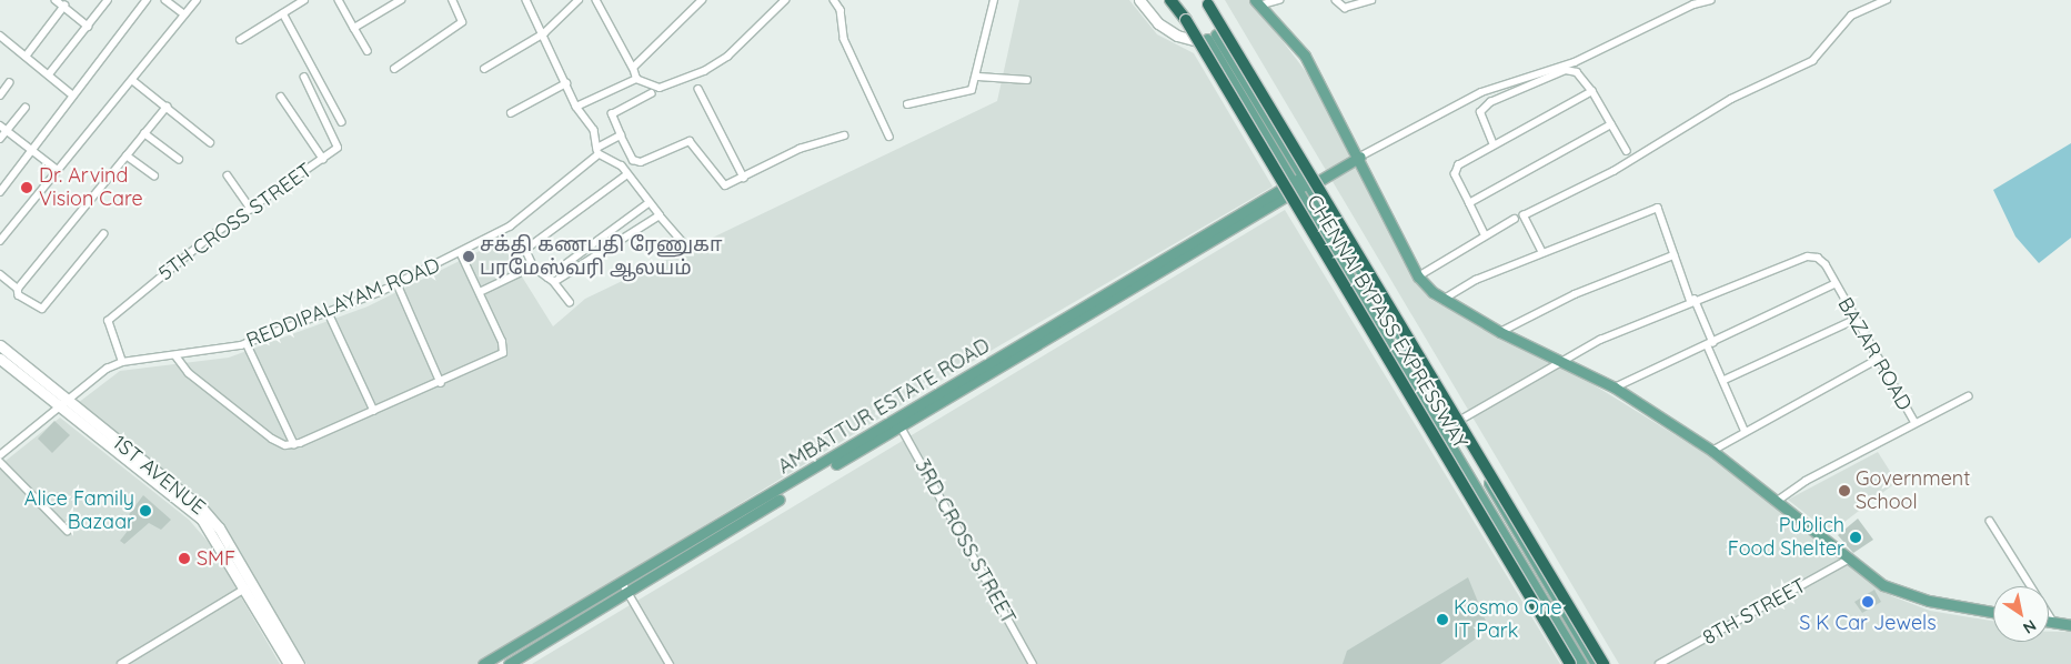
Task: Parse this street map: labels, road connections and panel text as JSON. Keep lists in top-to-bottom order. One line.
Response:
{"streets":{"highway":["CHENNAI BYPASS EXPRESSWAY"],"main road":["AMBATTUR ESTATE ROAD","1ST AVENUE"],"street":["5TH CROSS STREET","REDDIPALAYAM ROAD","BAZAR ROAD","3RD CROSS STREET","8TH STREET"]},"crossings":[["5TH CROSS STREET","REDDIPALAYAM ROAD"],["REDDIPALAYAM ROAD","1ST AVENUE"],["AMBATTUR ESTATE ROAD","3RD CROSS STREET"]],"places":["Dr. Arvind Vision Care","சக்தி கணபதி ரேணுகா பரமேஸ்வரி ஆலயம்","Government School","Alice Family Bazaar","Publich Food Shelter","SMF","S K Car Jewels","Kosmo One IT Park"],"north":"bottom right"}
